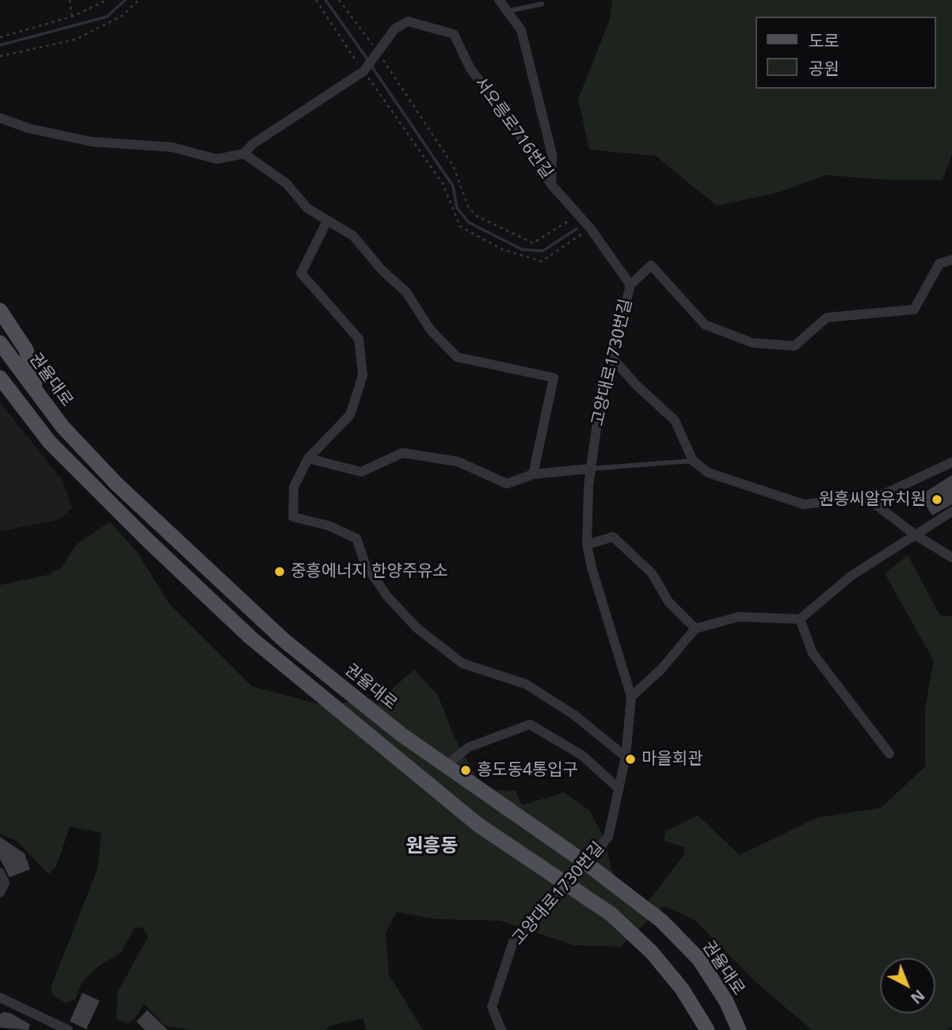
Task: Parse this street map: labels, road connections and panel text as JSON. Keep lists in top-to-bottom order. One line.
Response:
{"streets":{"main road":["권율대로"],"street":["서오릉로716번길","고양대로1730번길"]},"crossings":[["서오릉로716번길","고양대로1730번길"],["고양대로1730번길","권율대로"]],"districts":["원흥동"],"places":["원흥씨알유치원","중흥에너지 한양주유소","마을회관","흥도동4통입구"],"legend":["도로","공원"],"north":"bottom right"}
